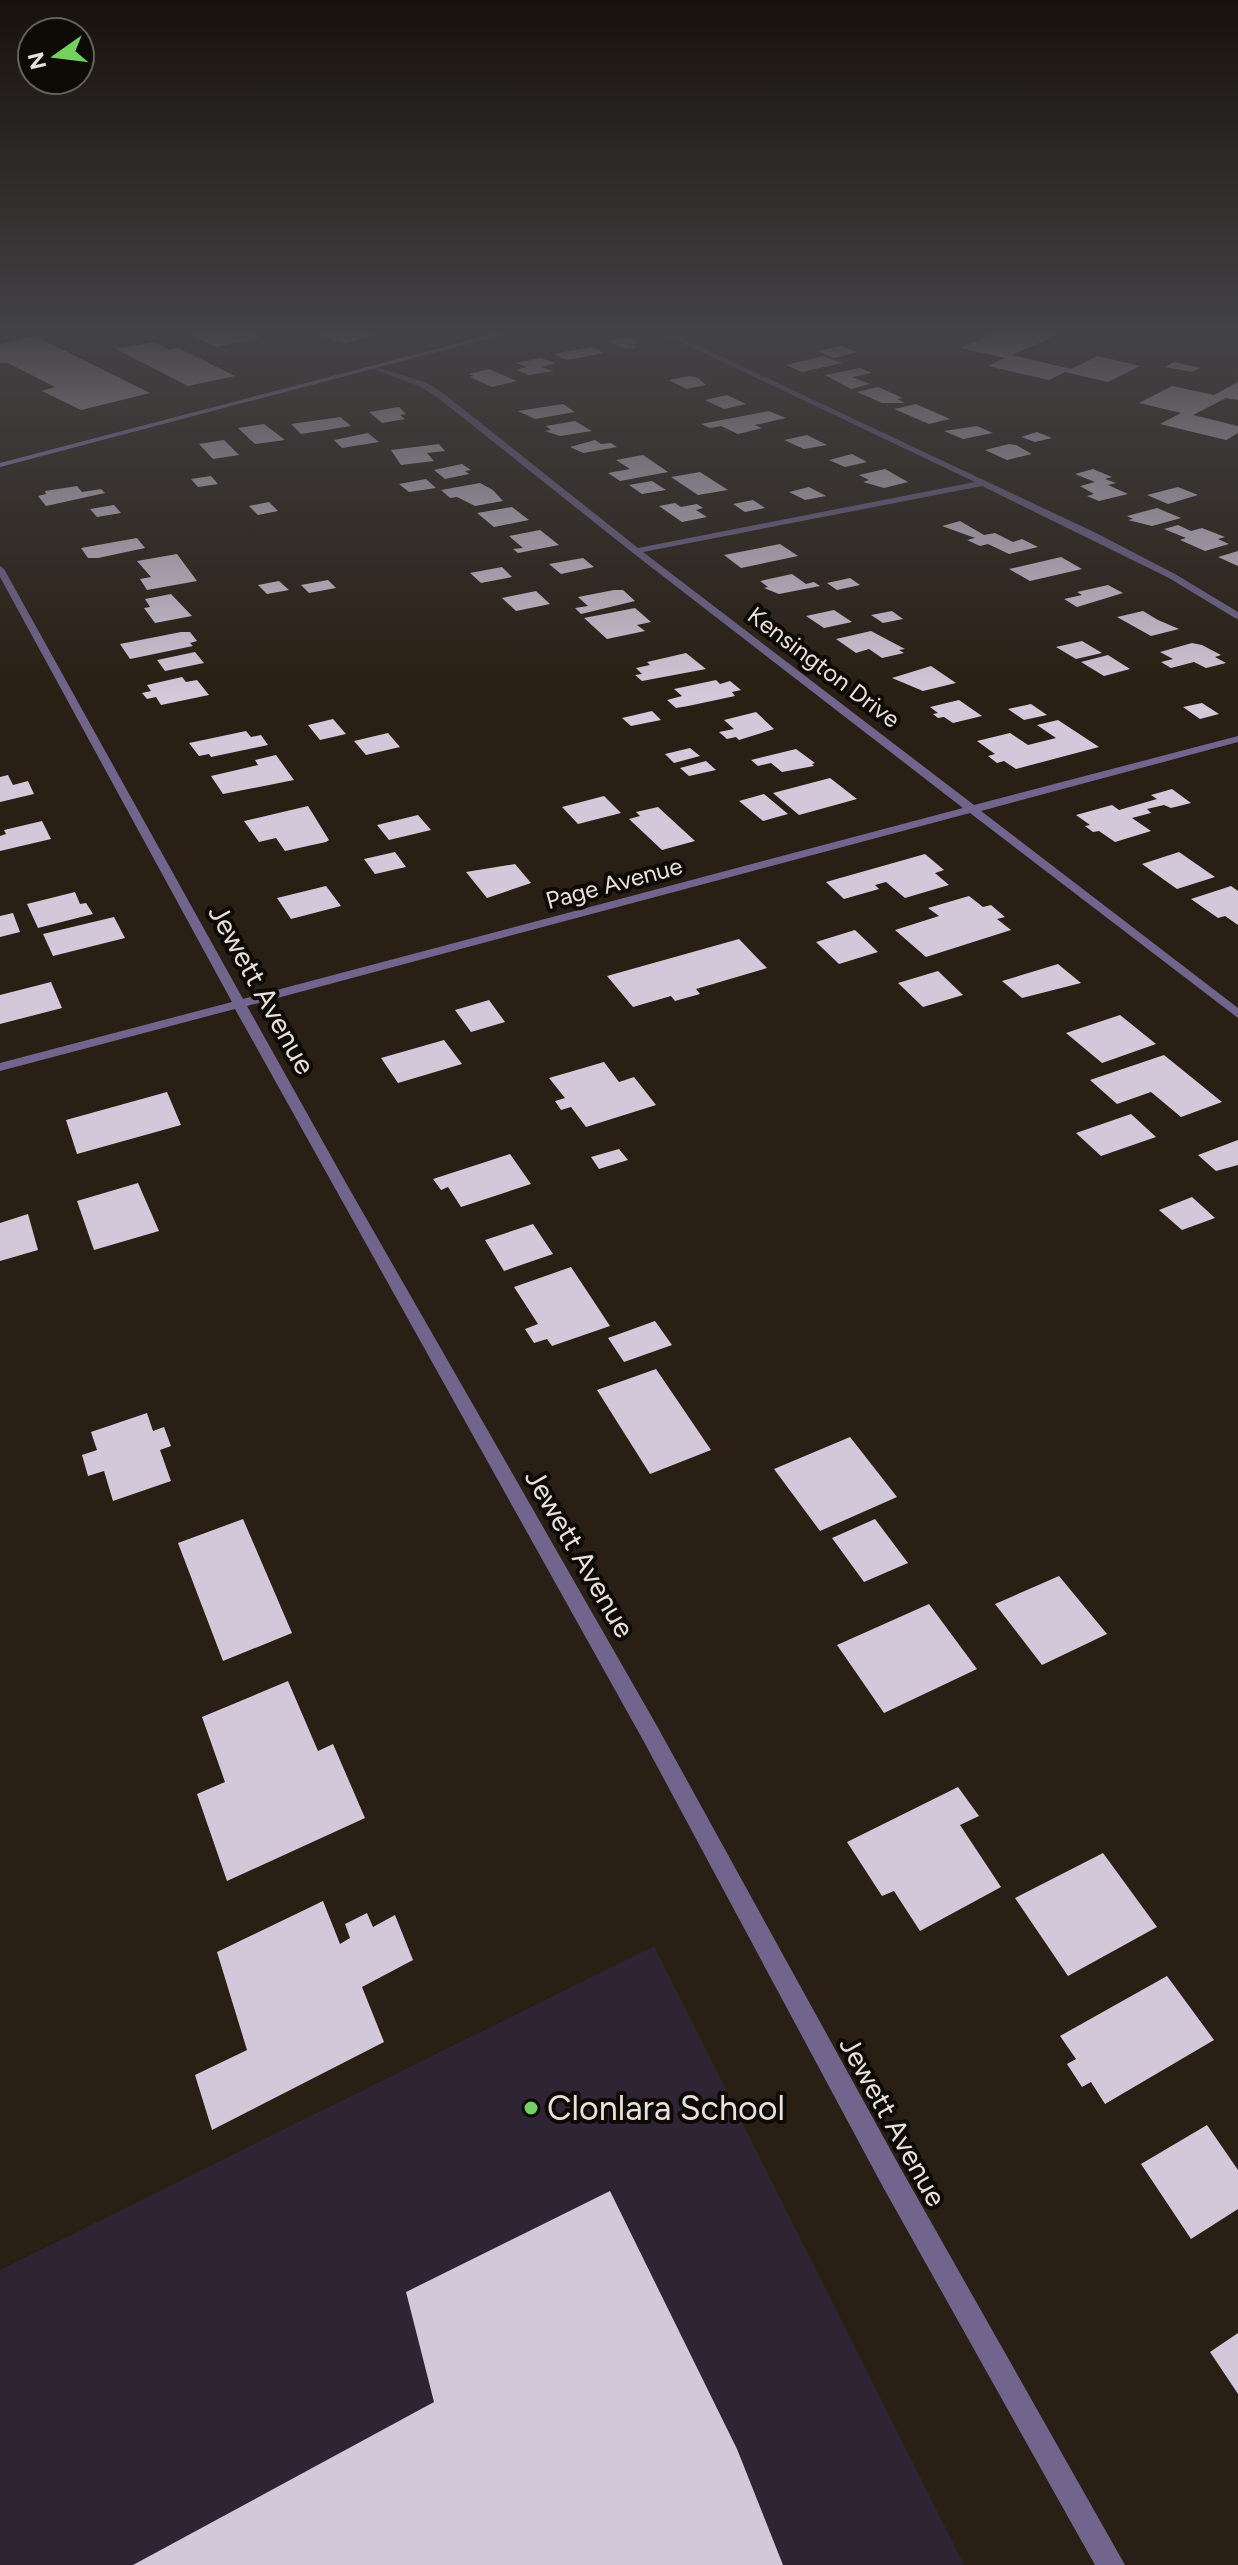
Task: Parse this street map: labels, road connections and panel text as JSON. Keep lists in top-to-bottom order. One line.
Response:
{"streets":{"street":["Kensington Drive","Page Avenue","Jewett Avenue"]},"crossings":[["Kensington Drive","Page Avenue"],["Page Avenue","Jewett Avenue"]],"places":["Clonlara School"],"north":"left"}
